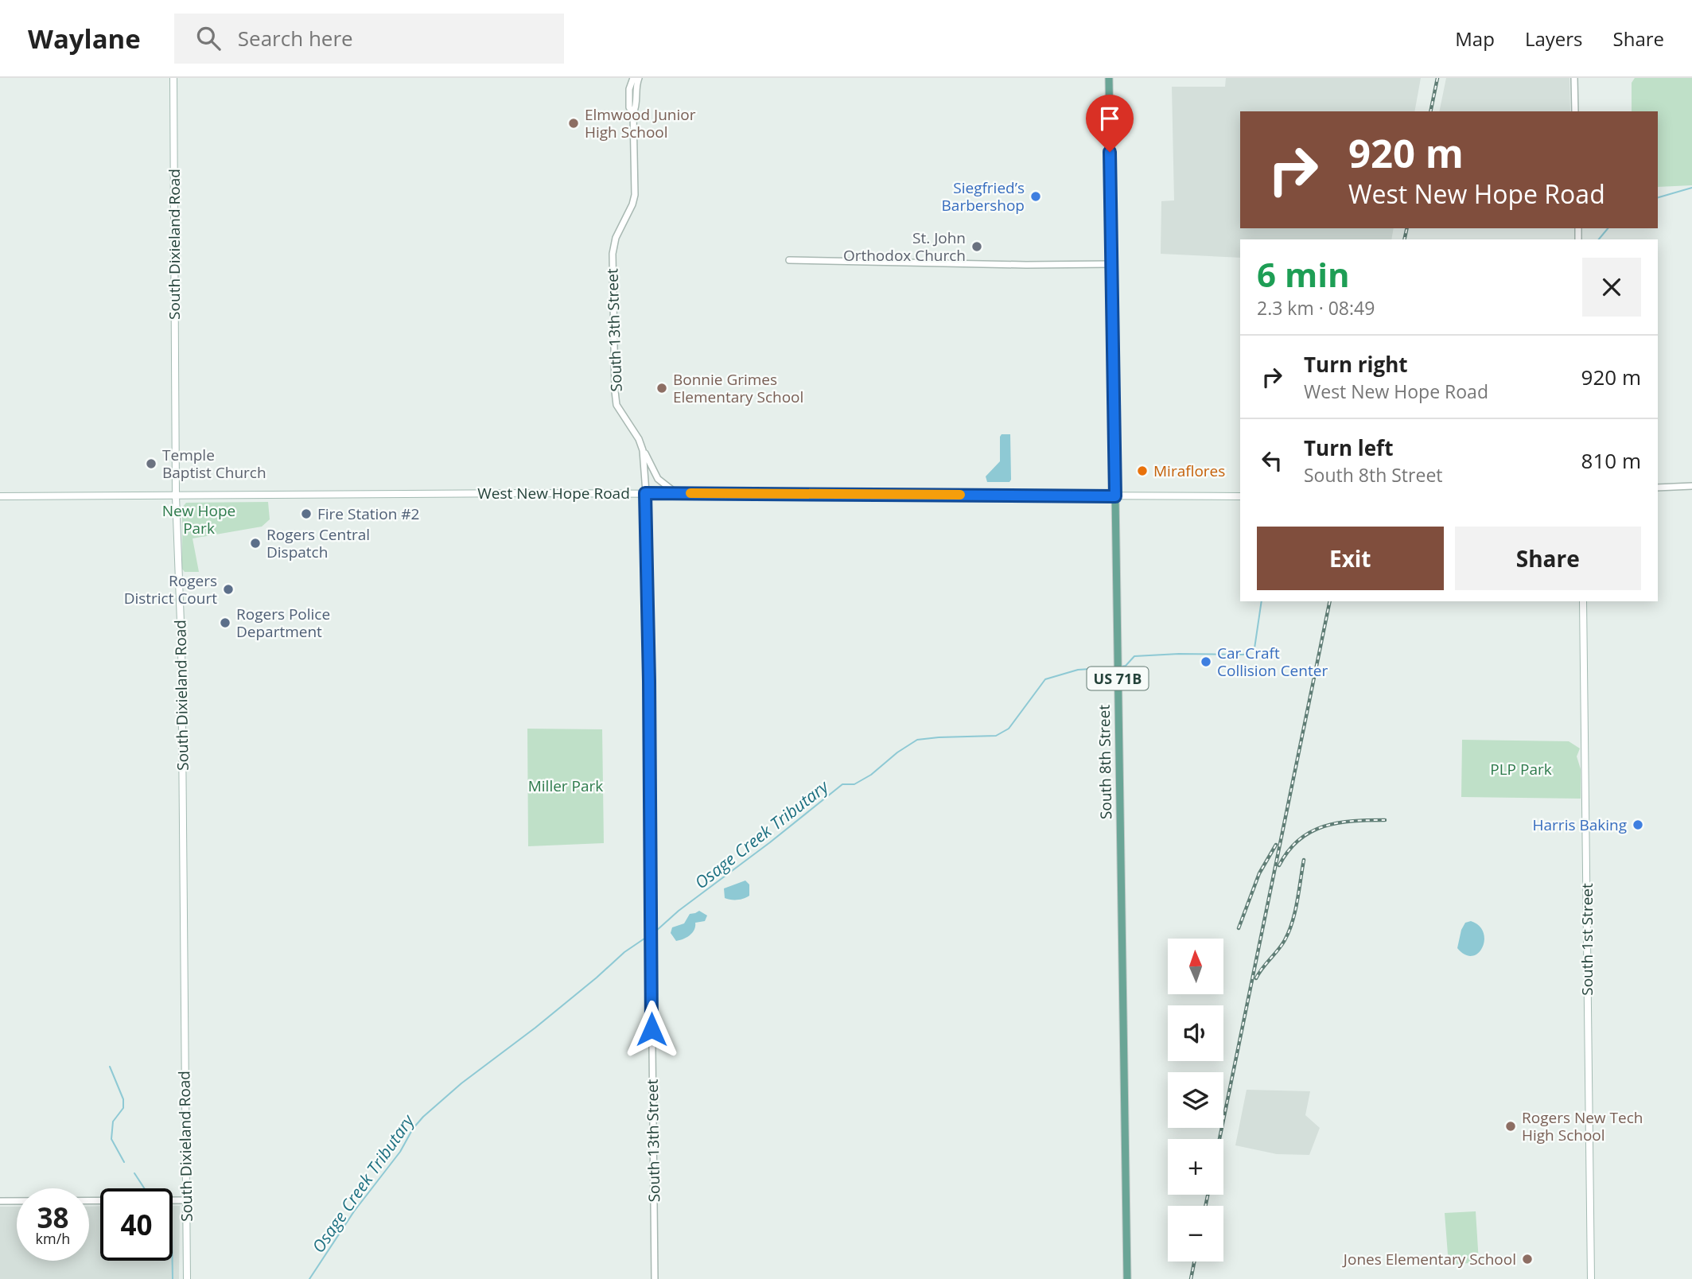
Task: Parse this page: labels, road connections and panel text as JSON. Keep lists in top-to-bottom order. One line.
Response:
{"streets":{"main road":["South Dixieland Road","West New Hope Road","US 71B","South 8th Street","South 1st Street"],"street":["South 13th Street"]},"crossings":[["South Dixieland Road","West New Hope Road"],["South 13th Street","West New Hope Road"],["West New Hope Road","South 8th Street"]],"water":["Osage Creek Tributary"],"parks":["New Hope Park","PLP Park","Miller Park"],"places":["Elmwood Junior High School","Siegfried’s Barbershop","St. John Orthodox Church","Bonnie Grimes Elementary School","Temple Baptist Church","Miraflores","Fire Station #2","Rogers Central Dispatch","Rogers District Court","Rogers Police Department","Car Craft Collision Center","Harris Baking","Rogers New Tech High School","Jones Elementary School"],"north":"top","page":{"header":"Waylane","search":"Search here","nav":["Map","Layers","Share"],"turn":["920 m","West New Hope Road"],"heading":["6 min","2.3 km · 08:49"],"list":[{"name":"Turn right","note":"West New Hope Road","value":"920 m"},{"name":"Turn left","note":"South 8th Street","value":"810 m"}],"buttons":["Exit","Share"],"map_buttons":["+","−"],"speed":"38 km/h","limit":"40"}}
